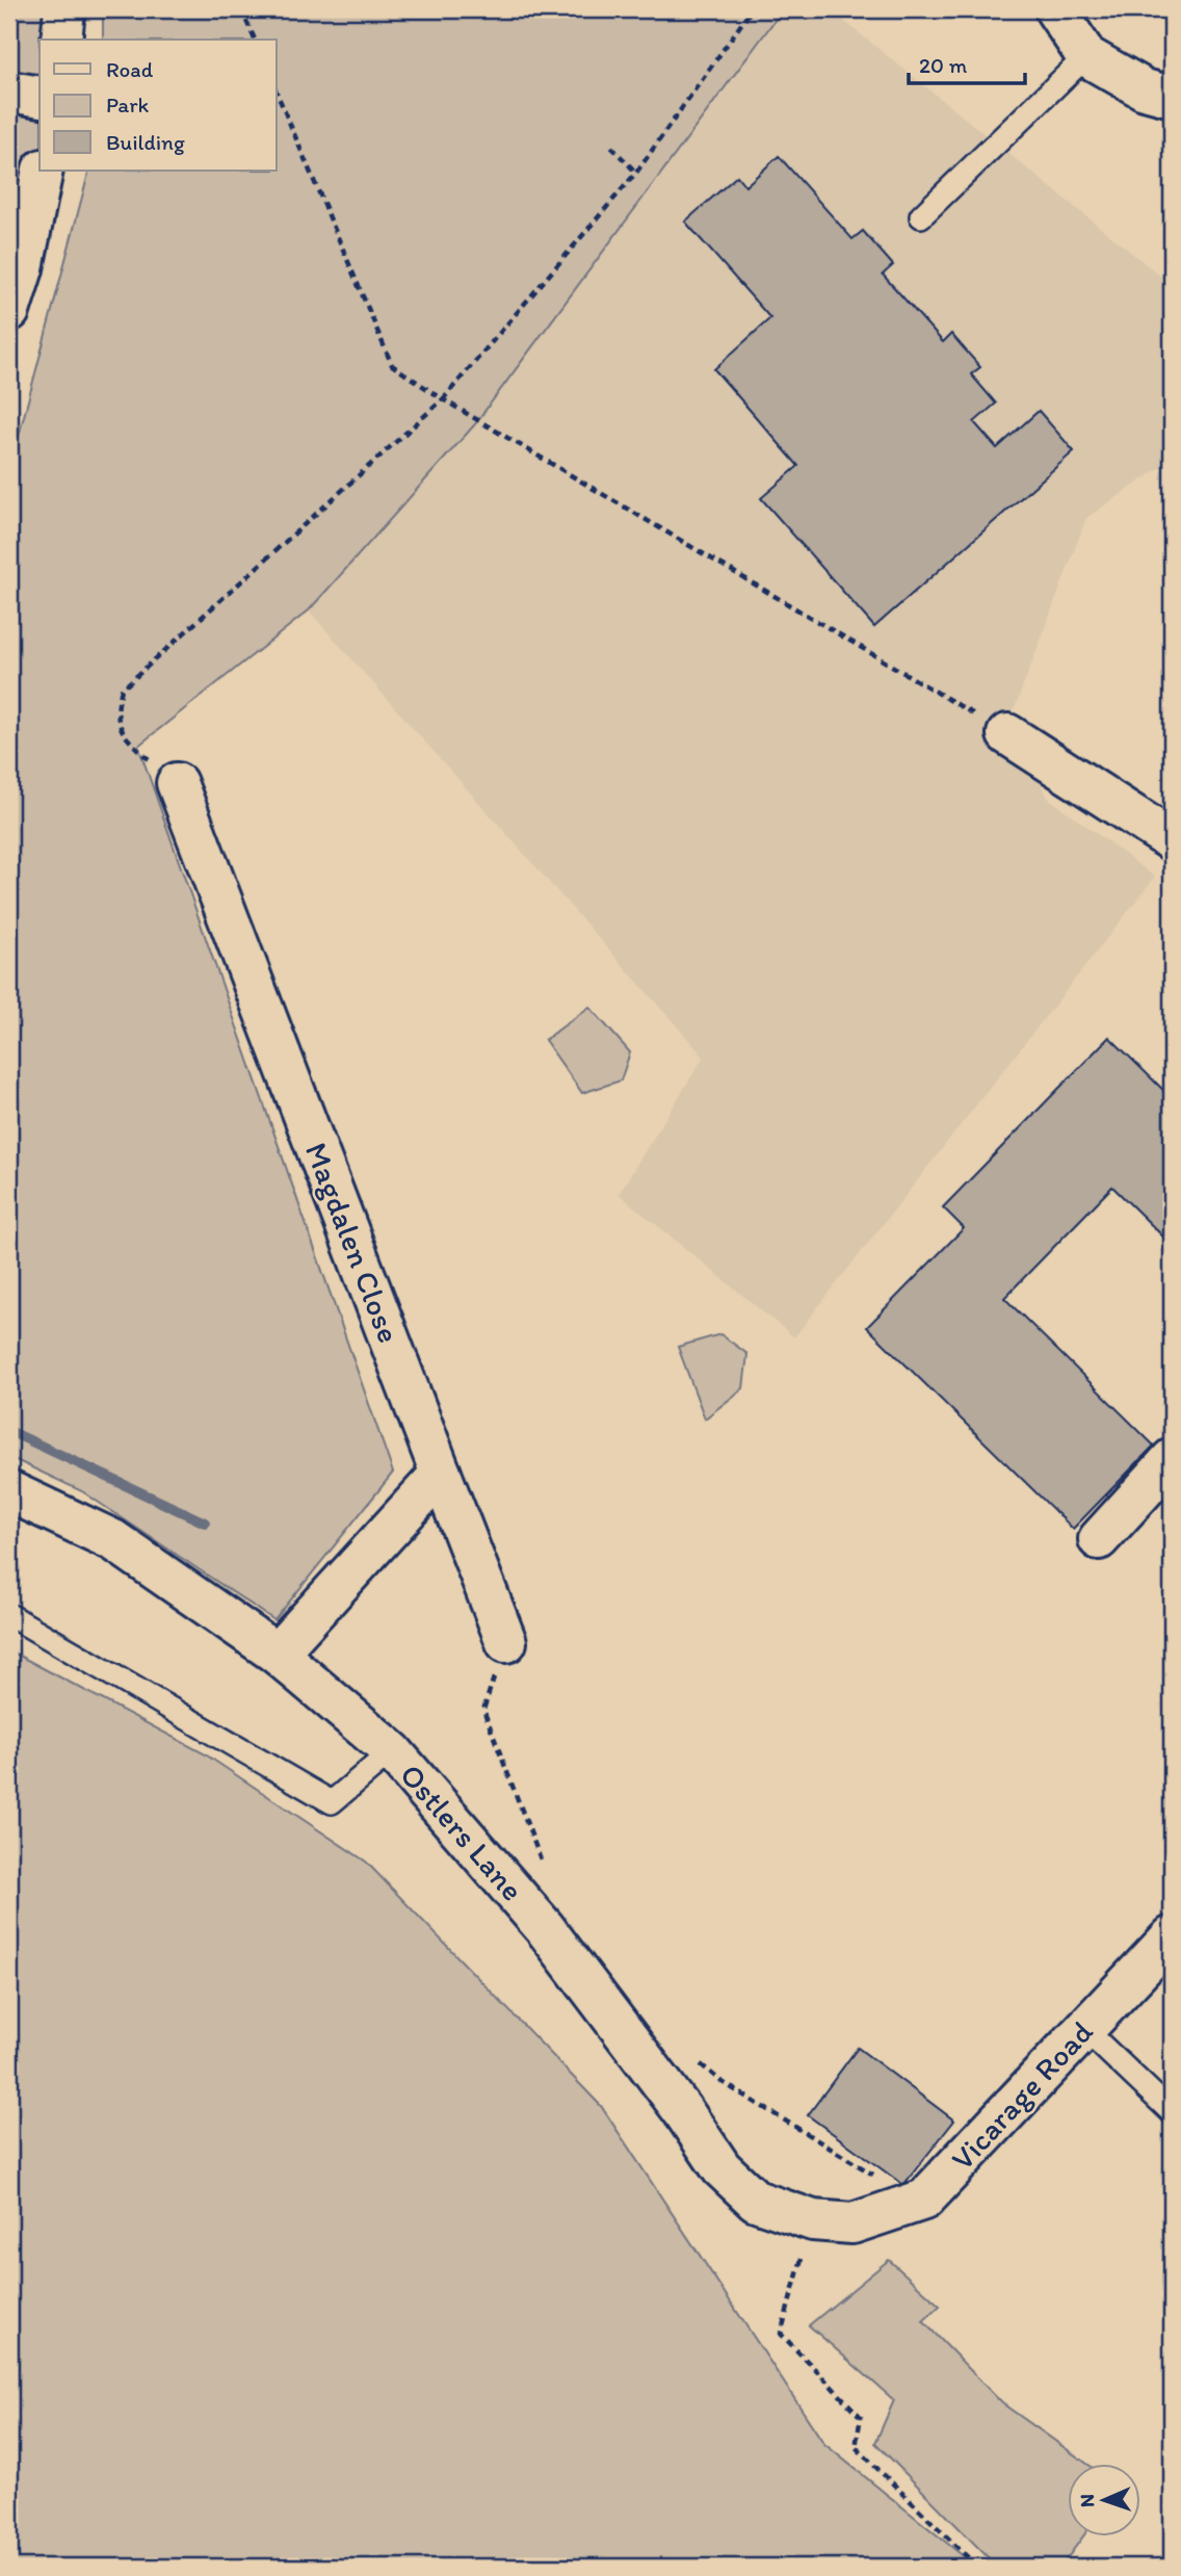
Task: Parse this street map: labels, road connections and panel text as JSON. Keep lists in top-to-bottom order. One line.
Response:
{"streets":{"street":["Magdalen Close","Ostlers Lane","Vicarage Road"]},"crossings":[["Ostlers Lane","Vicarage Road"]],"legend":["Road","Park","Building"],"scale_bar":"20 m","north":"left"}
